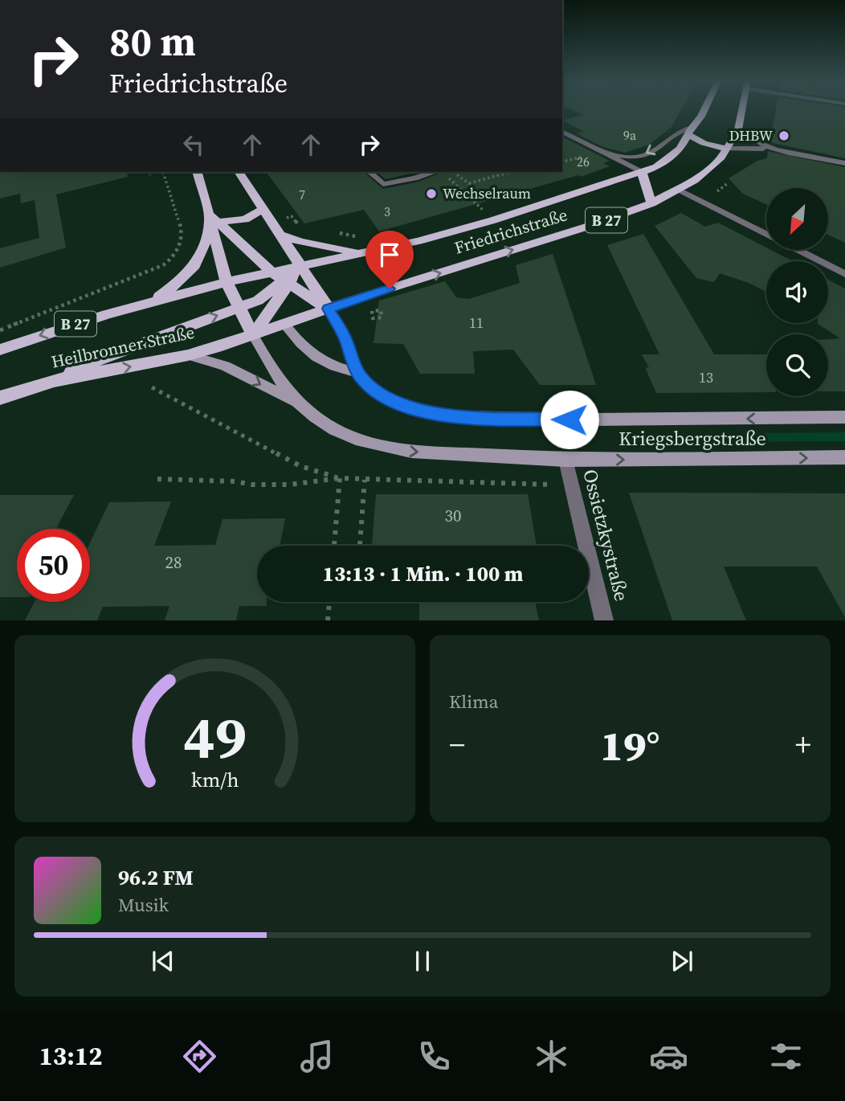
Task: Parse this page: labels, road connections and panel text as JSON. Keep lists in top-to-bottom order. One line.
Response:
{"streets":{"main road":["B 27","Friedrichstraße","Heilbronner Straße","Kriegsbergstraße"],"street":["Ossietzkystraße"]},"crossings":[["B 27","Heilbronner Straße"],["Friedrichstraße","Heilbronner Straße"],["Friedrichstraße","Kriegsbergstraße"],["Heilbronner Straße","Kriegsbergstraße"],["Kriegsbergstraße","Ossietzkystraße"]],"places":["DHBW","Wechselraum"],"house_numbers":["9a","26","7","3","11","13","30","28"],"north":"bottom left","page":{"turn":["80 m","Friedrichstraße"],"limit":"50","trip":"13:13 · 1 Min. · 100 m","tile":"Klima","heat":["−","19°","+"],"song":["96.2 FM","Musik"],"tabs":"13:12","gauge":["49","km/h"]}}
